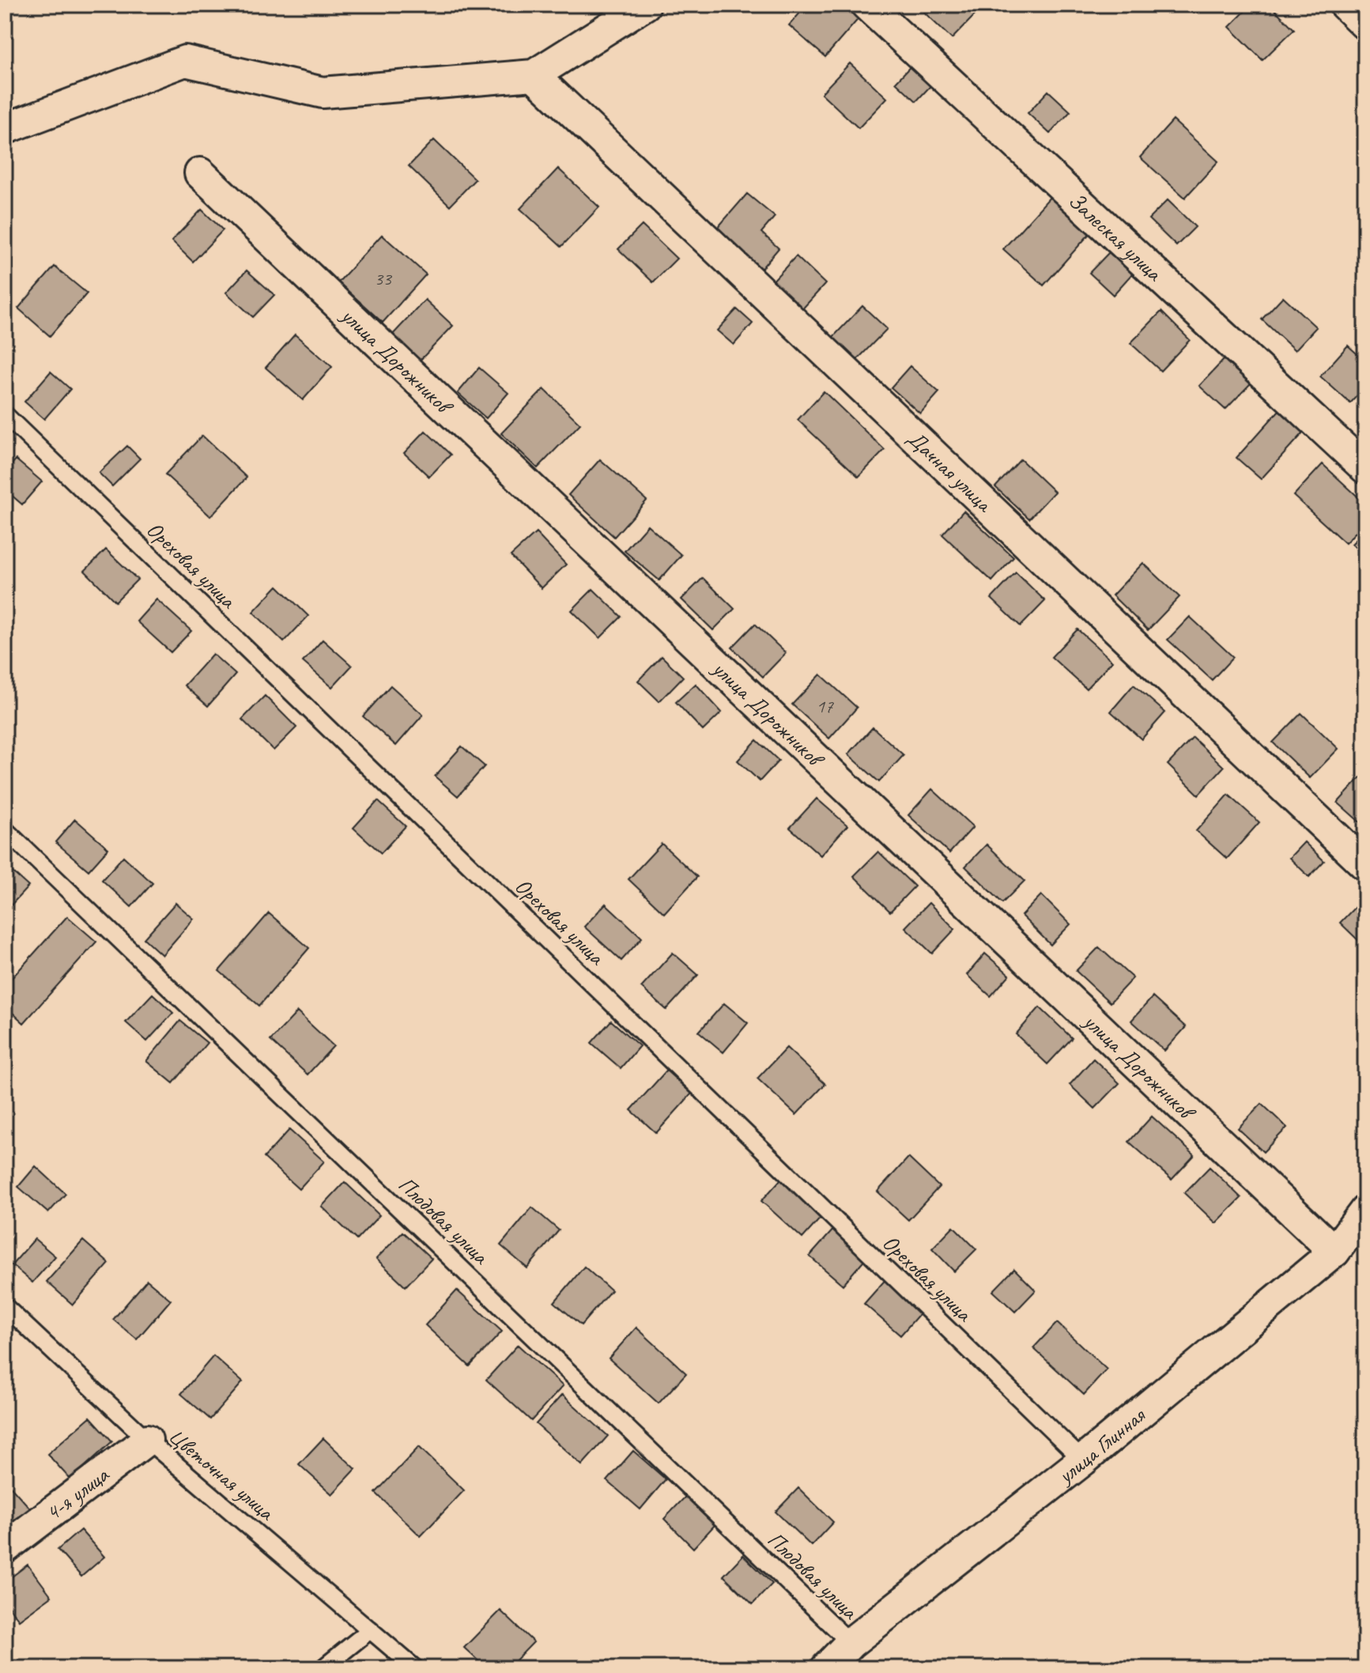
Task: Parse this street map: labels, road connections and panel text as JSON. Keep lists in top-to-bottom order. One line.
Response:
{"streets":{"street":["Залеская улица","улица Дорожников","Дачная улица","улица Глинная","4-я улица"],"lane":["Ореховая улица","Плодовая улица","Цветочная улица"]},"crossings":[["улица Дорожников","улица Глинная"],["Ореховая улица","улица Глинная"],["Плодовая улица","улица Глинная"],["Цветочная улица","4-я улица"]],"house_numbers":["33","17"]}
